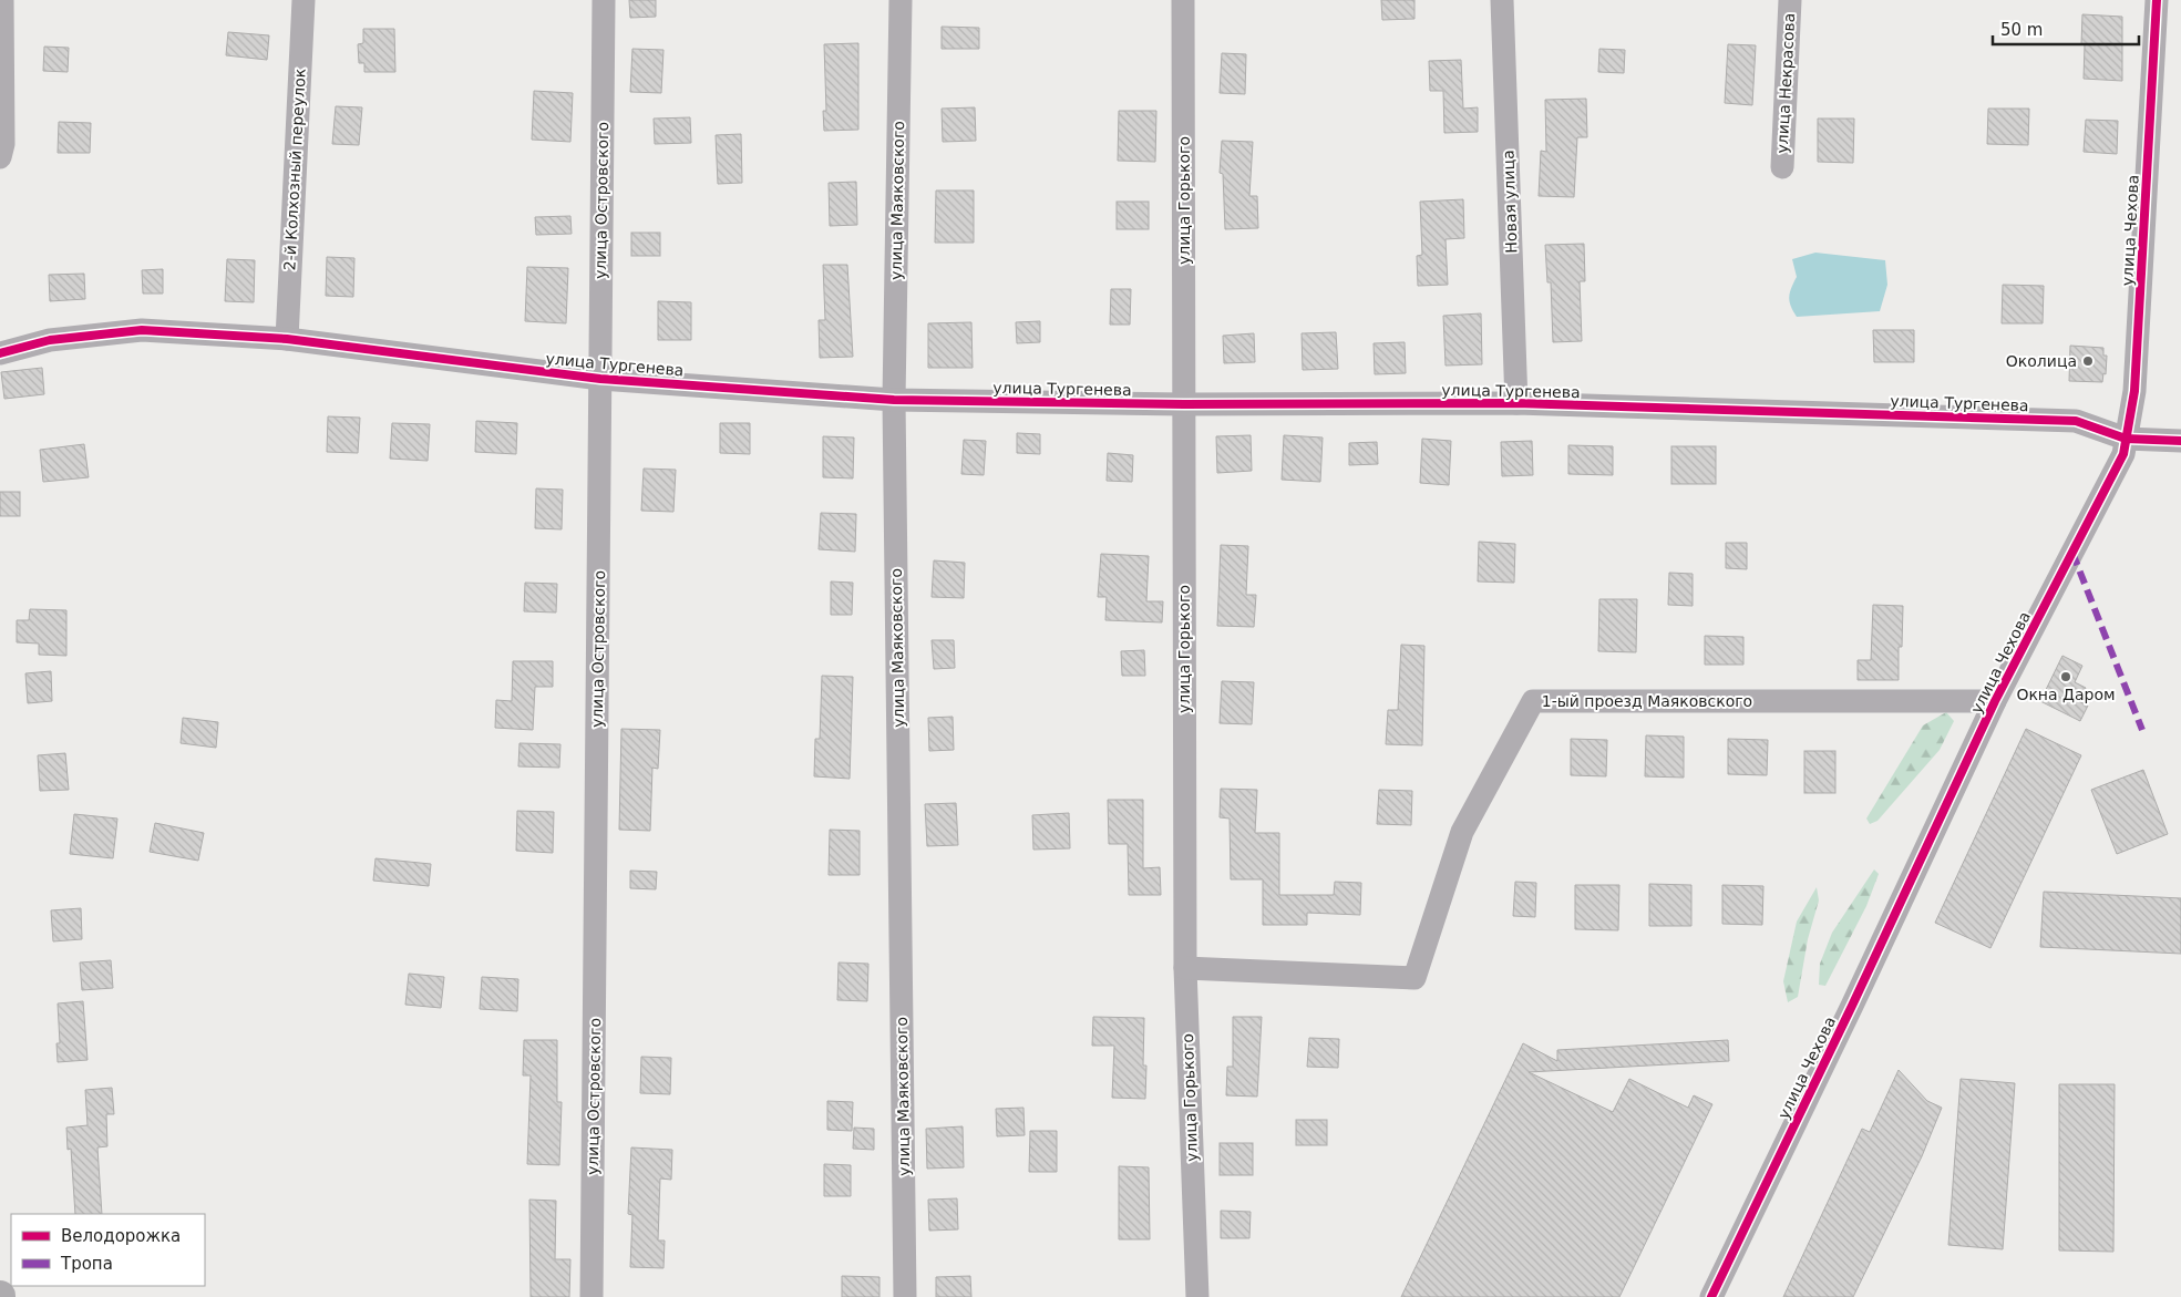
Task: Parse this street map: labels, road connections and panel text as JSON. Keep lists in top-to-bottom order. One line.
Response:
{"streets":{"street":["улица Некрасова","2-й Колхозный переулок","улица Островского","улица Маяковского","улица Горького","Новая улица","улица Чехова","улица Тургенева","1-ый проезд Маяковского"]},"crossings":[["2-й Колхозный переулок","улица Тургенева"],["улица Островского","улица Тургенева"],["улица Маяковского","улица Тургенева"],["улица Горького","улица Тургенева"],["улица Горького","1-ый проезд Маяковского"],["Новая улица","улица Тургенева"],["улица Чехова","улица Тургенева"],["улица Чехова","1-ый проезд Маяковского"]],"places":["Околица","Окна Даром"],"legend":["Велодорожка","Тропа"],"scale_bar":"50 m"}
